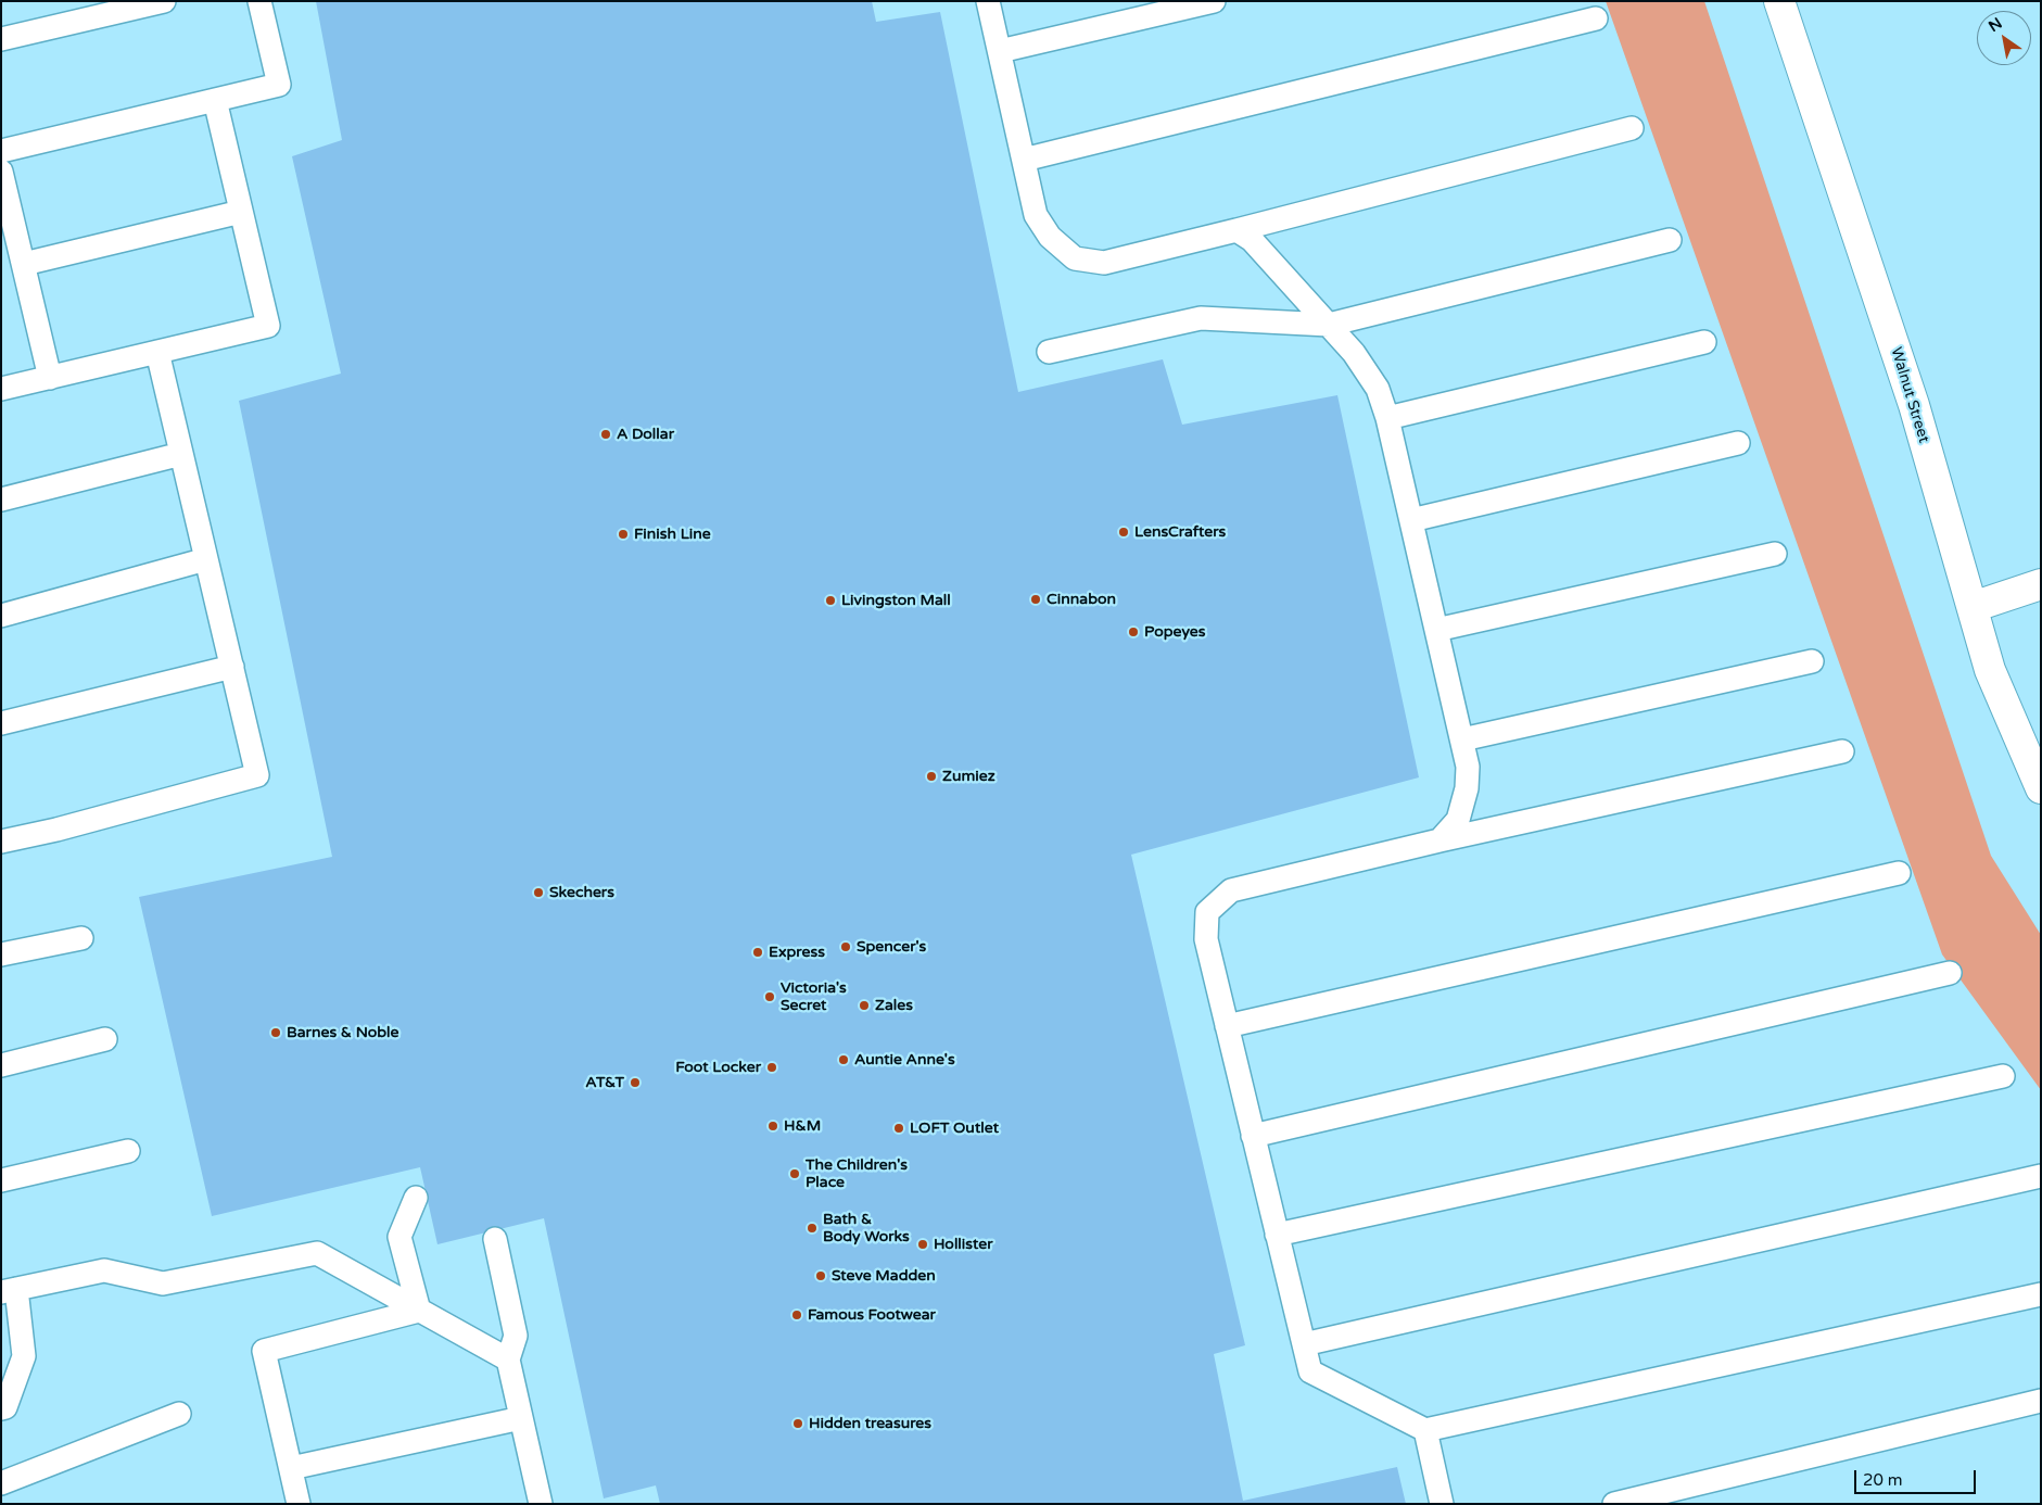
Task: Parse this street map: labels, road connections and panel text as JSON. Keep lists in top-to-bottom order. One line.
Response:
{"streets":{"street":["Walnut Street"]},"places":["A Dollar","LensCrafters","Finish Line","Cinnabon","Livingston Mall","Popeyes","Zumiez","Skechers","Spencer's","Express","Victoria's Secret","Zales","Barnes & Noble","Auntie Anne's","Foot Locker","AT&T","H&M","LOFT Outlet","The Children's Place","Bath & Body Works","Hollister","Steve Madden","Famous Footwear","Hidden treasures"],"scale_bar":"20 m","north":"top left"}
